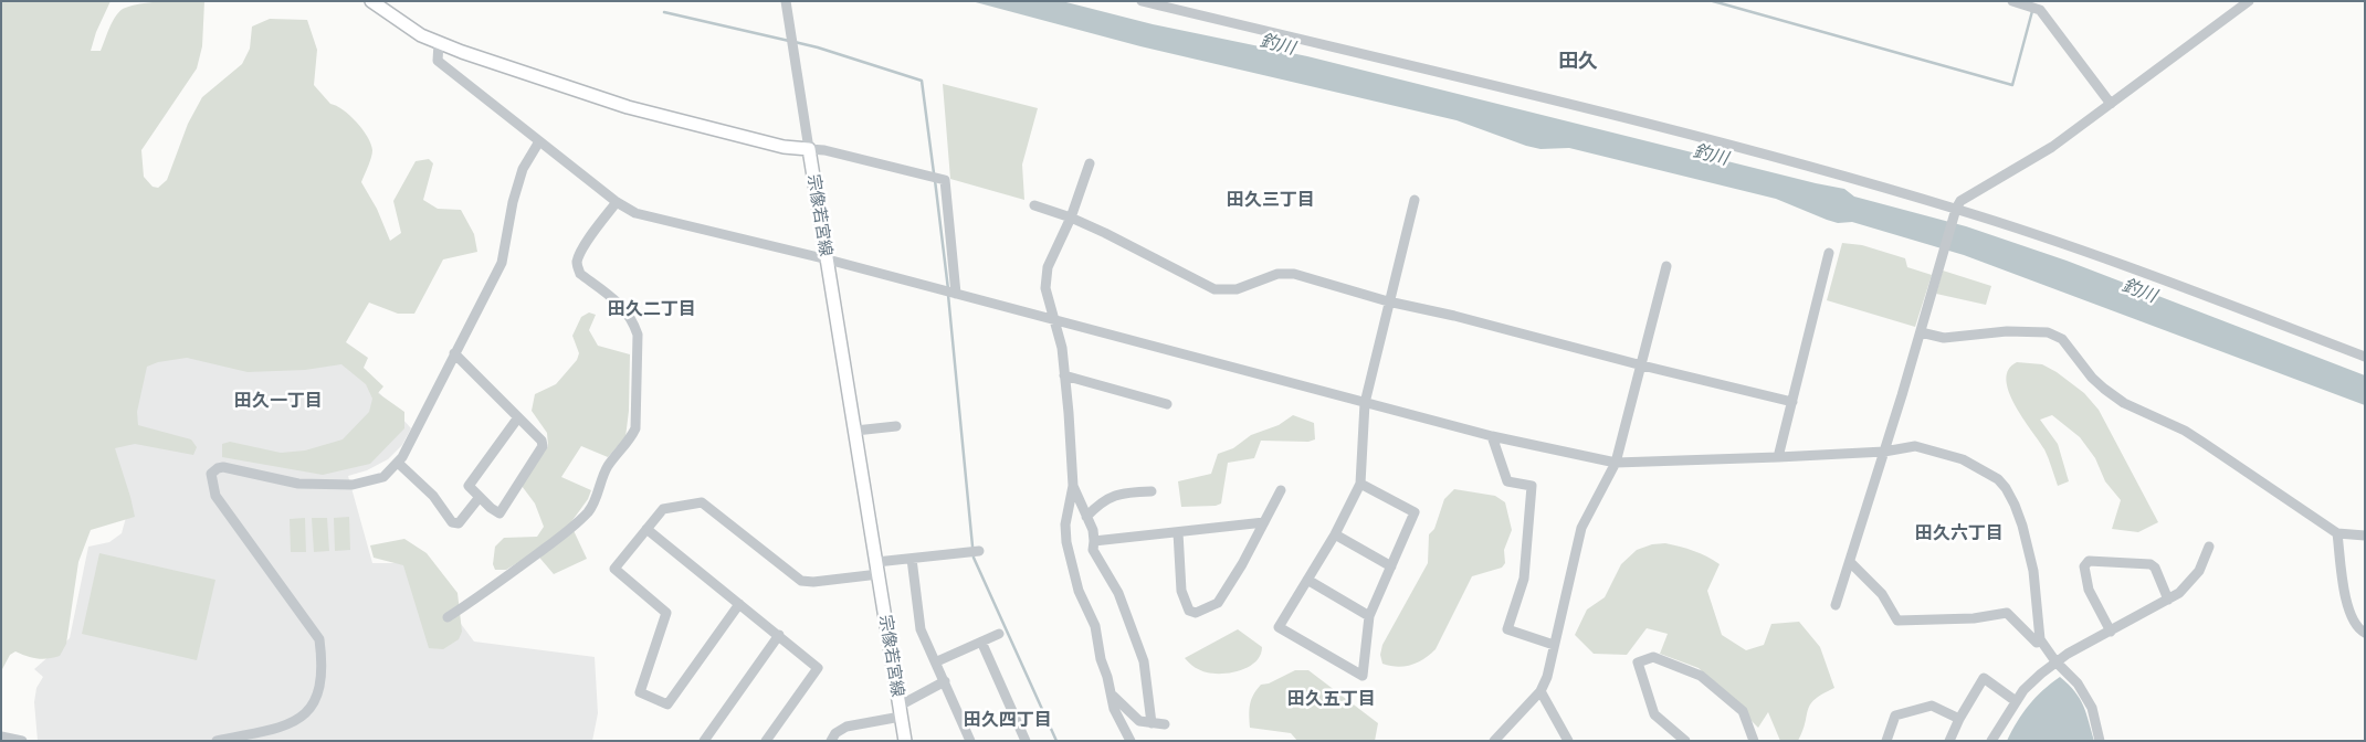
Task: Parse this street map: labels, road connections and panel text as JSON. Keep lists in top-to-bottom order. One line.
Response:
{"streets":{"main road":["宗像若宮線"]},"districts":["田久","田久三丁目","田久二丁目","田久一丁目","田久六丁目","田久五丁目","田久四丁目"],"water":["釣川"]}
